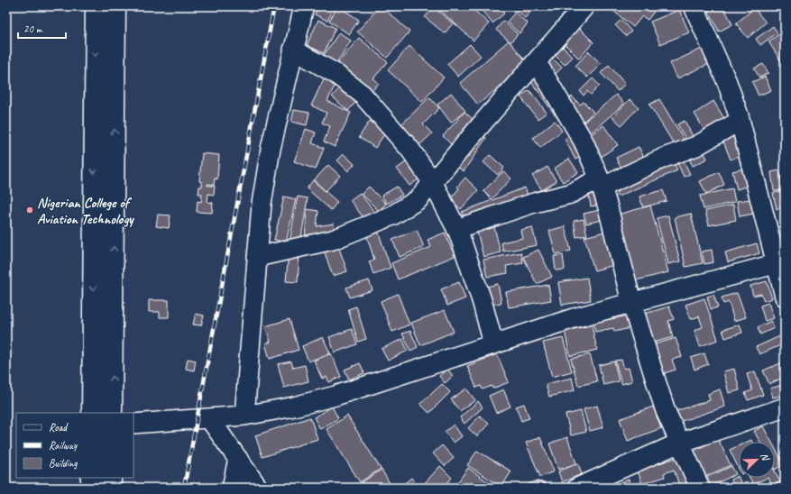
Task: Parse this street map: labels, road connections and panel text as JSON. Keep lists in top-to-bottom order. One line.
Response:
{"places":["Nigerian College of Aviation Technology"],"legend":["Road","Railway","Building"],"scale_bar":"20 m","north":"top right"}
